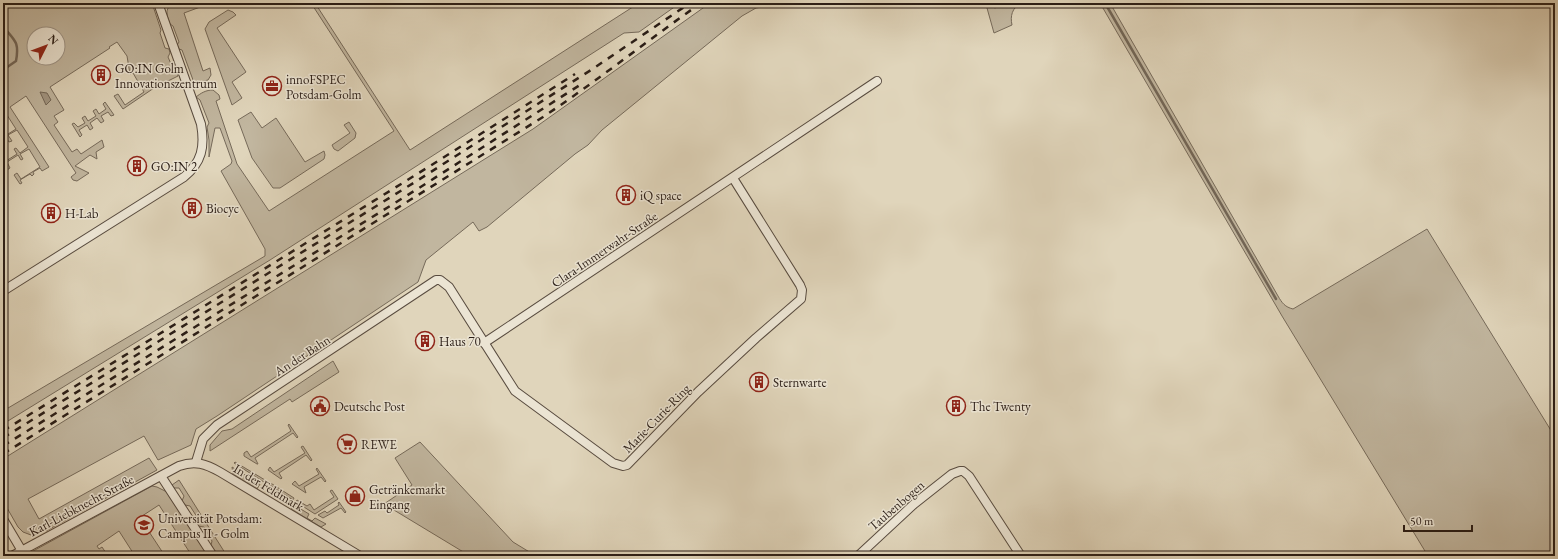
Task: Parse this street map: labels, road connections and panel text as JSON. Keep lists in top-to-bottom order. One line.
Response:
{"streets":{"street":["Clara-Immerwahr-Straße","An der Bahn","Marie-Curie-Ring","In der Feldmark","Karl-Liebknecht-Straße","Taubenbogen"]},"crossings":[["Clara-Immerwahr-Straße","Marie-Curie-Ring"],["An der Bahn","Marie-Curie-Ring"],["An der Bahn","In der Feldmark"]],"places":{"building":["GO:IN Golm Innovationszentrum","GO:IN 2","iQ space","Biocyc","H-Lab","Haus 70","Sternwarte","The Twenty"],"office":["innoFSPEC Potsdam-Golm"],"public building":["Deutsche Post"],"supermarket":["REWE"],"shop":["Getränkemarkt Eingang"],"school or university":["Universität Potsdam: Campus II - Golm"]},"scale_bar":"50 m","north":"top right"}
